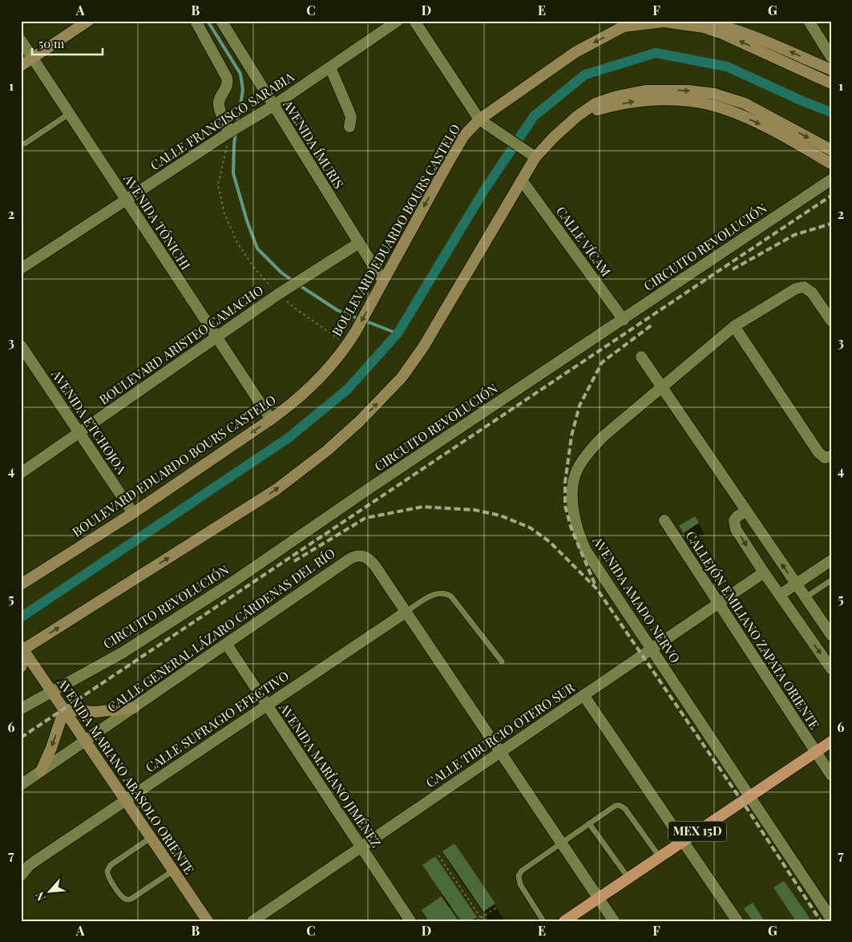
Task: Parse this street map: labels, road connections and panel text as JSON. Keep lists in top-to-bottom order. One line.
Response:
{"streets":{"highway":["MEX 15D"],"main road":["BOULEVARD EDUARDO BOURS CASTELO","AVENIDA MARIANO ABASOLO ORIENTE"],"street":["CALLE FRANCISCO SARABIA","AVENIDA ÍMURIS","AVENIDA TÓNICHI","CALLE VÍCAM","CIRCUITO REVOLUCIÓN","BOULEVARD ARISTEO CAMACHO","AVENIDA ETCHOJOA","AVENIDA AMADO NERVO","CALLE GENERAL LÁZARO CÁRDENAS DEL RÍO","CALLEJÓN EMILIANO ZAPATA ORIENTE","CALLE SUFRAGIO EFECTIVO","CALLE TIBURCIO OTERO SUR","AVENIDA MARÍANO JIMÉNEZ"]},"crossings":[["CALLE FRANCISCO SARABIA","AVENIDA ÍMURIS"],["CALLE FRANCISCO SARABIA","AVENIDA TÓNICHI"],["AVENIDA ÍMURIS","BOULEVARD EDUARDO BOURS CASTELO"],["AVENIDA ÍMURIS","BOULEVARD ARISTEO CAMACHO"],["AVENIDA TÓNICHI","BOULEVARD EDUARDO BOURS CASTELO"],["AVENIDA TÓNICHI","BOULEVARD ARISTEO CAMACHO"],["BOULEVARD EDUARDO BOURS CASTELO","AVENIDA ETCHOJOA"],["CALLE VÍCAM","CIRCUITO REVOLUCIÓN"],["CIRCUITO REVOLUCIÓN","AVENIDA MARIANO ABASOLO ORIENTE"],["BOULEVARD ARISTEO CAMACHO","AVENIDA ETCHOJOA"],["AVENIDA AMADO NERVO","CALLE TIBURCIO OTERO SUR"],["AVENIDA AMADO NERVO","MEX 15D"],["CALLE GENERAL LÁZARO CÁRDENAS DEL RÍO","CALLE SUFRAGIO EFECTIVO"],["CALLE GENERAL LÁZARO CÁRDENAS DEL RÍO","AVENIDA MARÍANO JIMÉNEZ"],["CALLE GENERAL LÁZARO CÁRDENAS DEL RÍO","AVENIDA MARIANO ABASOLO ORIENTE"],["CALLEJÓN EMILIANO ZAPATA ORIENTE","CALLE TIBURCIO OTERO SUR"],["CALLEJÓN EMILIANO ZAPATA ORIENTE","MEX 15D"],["CALLE SUFRAGIO EFECTIVO","AVENIDA MARÍANO JIMÉNEZ"],["CALLE SUFRAGIO EFECTIVO","AVENIDA MARIANO ABASOLO ORIENTE"],["CALLE TIBURCIO OTERO SUR","AVENIDA MARÍANO JIMÉNEZ"]],"scale_bar":"50 m","north":"bottom left","grid":{"columns":["A","B","C","D","E","F","G"],"rows":["1","2","3","4","5","6","7"]}}
